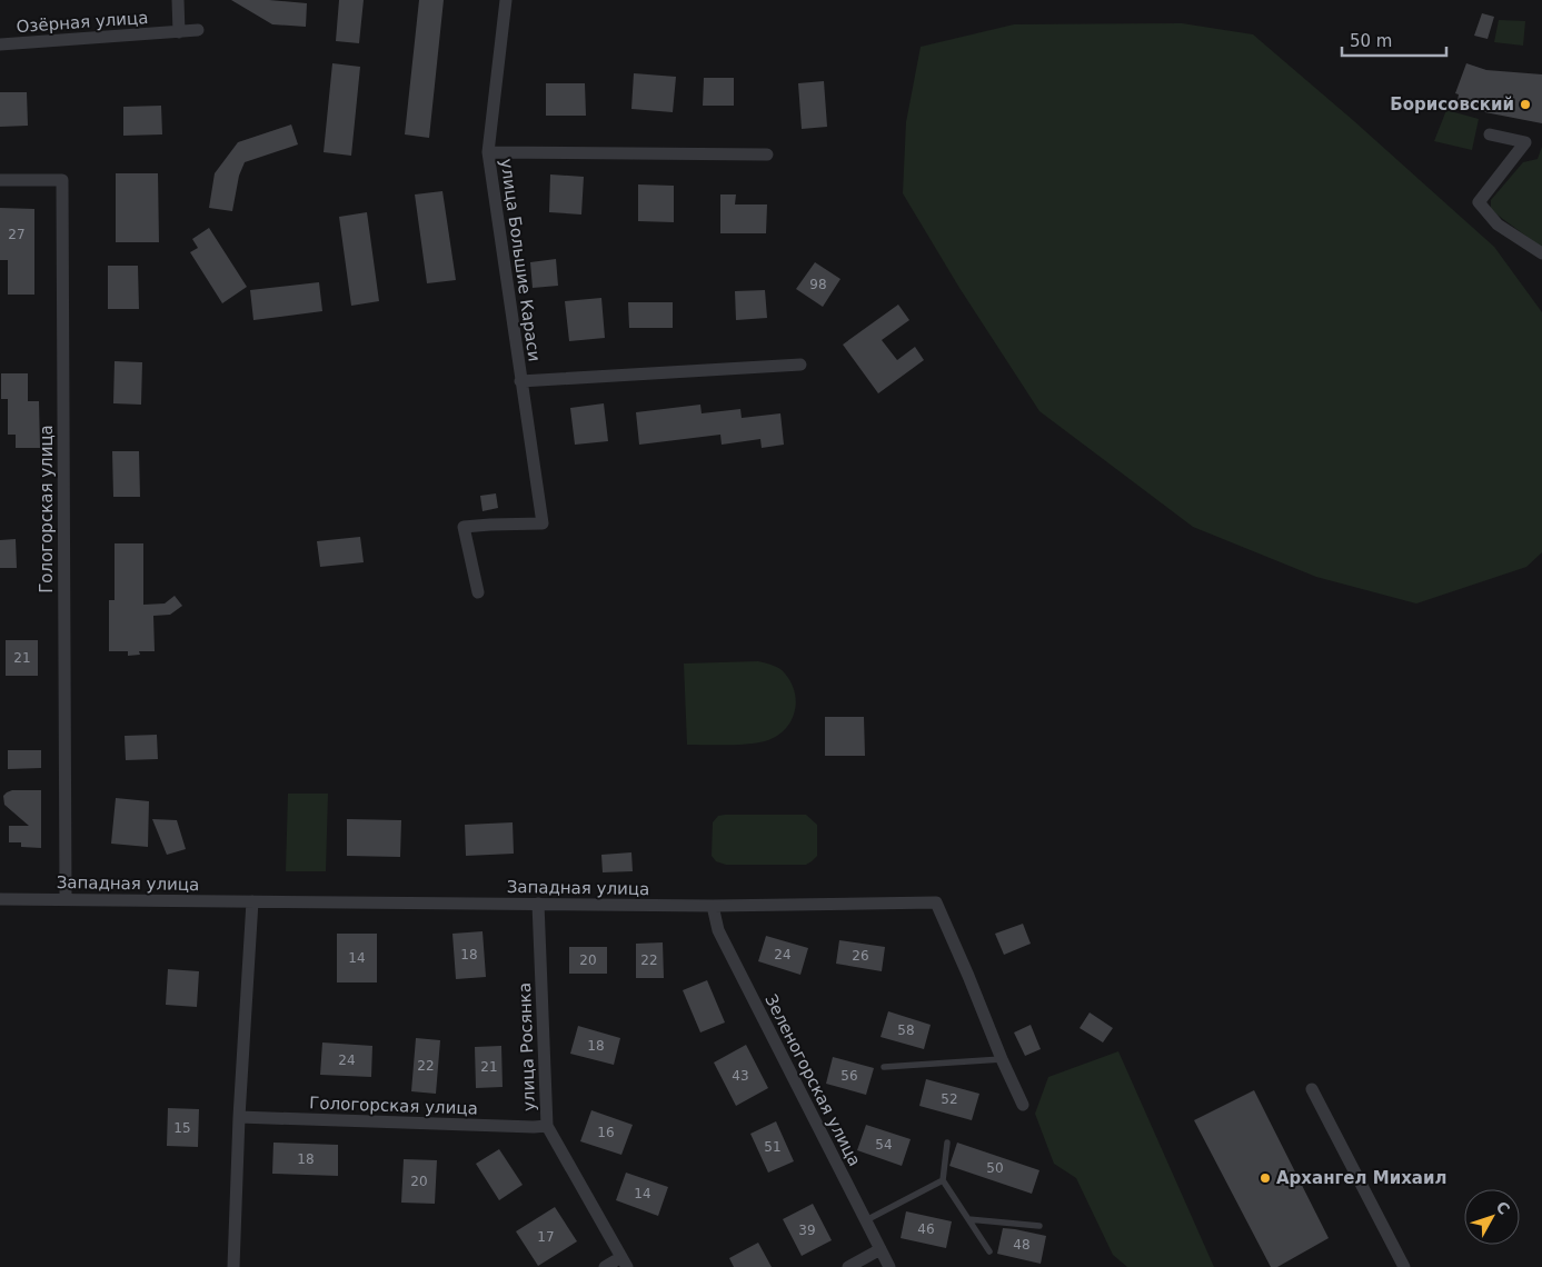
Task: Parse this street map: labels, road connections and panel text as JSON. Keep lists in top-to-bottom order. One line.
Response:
{"streets":{"street":["Озёрная улица","улица Большие Караси","Гологорская улица","Западная улица","улица Росянка","Зеленогорская улица"]},"crossings":[["Гологорская улица","Западная улица"],["Гологорская улица","улица Росянка"],["Западная улица","улица Росянка"],["Западная улица","Зеленогорская улица"]],"places":["Борисовский","Архангел Михаил"],"house_numbers":["27","98","21","18","24","26","14","20","22","58","18","24","22","21","43","56","52","15","16","54","51","18","50","20","14","46","39","17","48"],"scale_bar":"50 m","north":"top right"}
